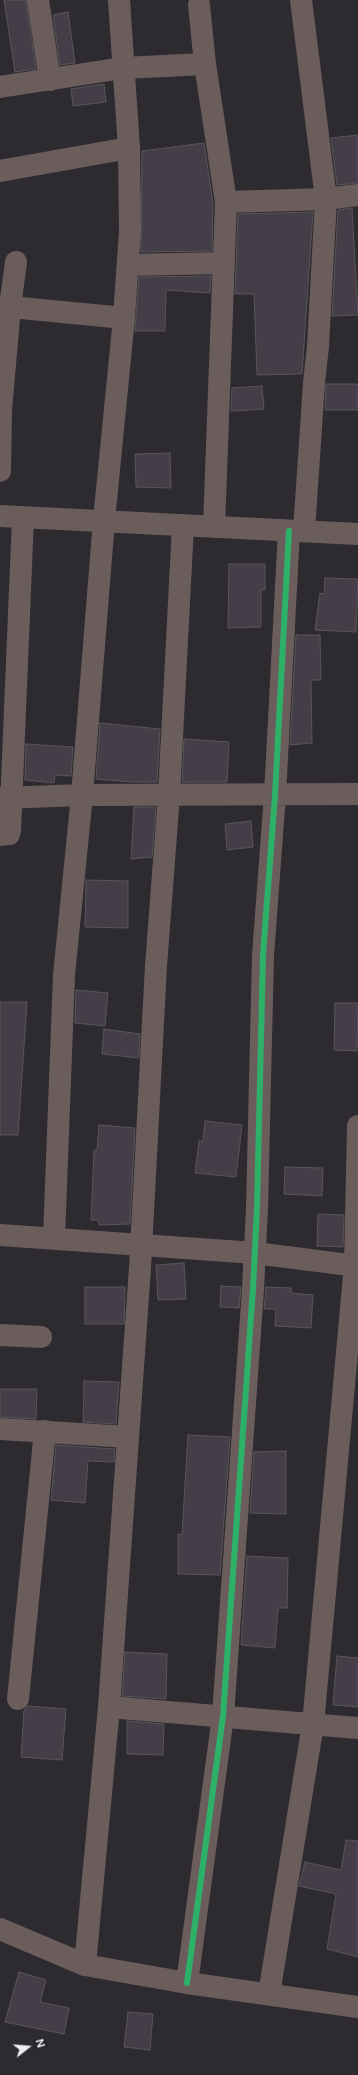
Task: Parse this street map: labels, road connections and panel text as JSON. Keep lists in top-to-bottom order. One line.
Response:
{"north":"right"}
